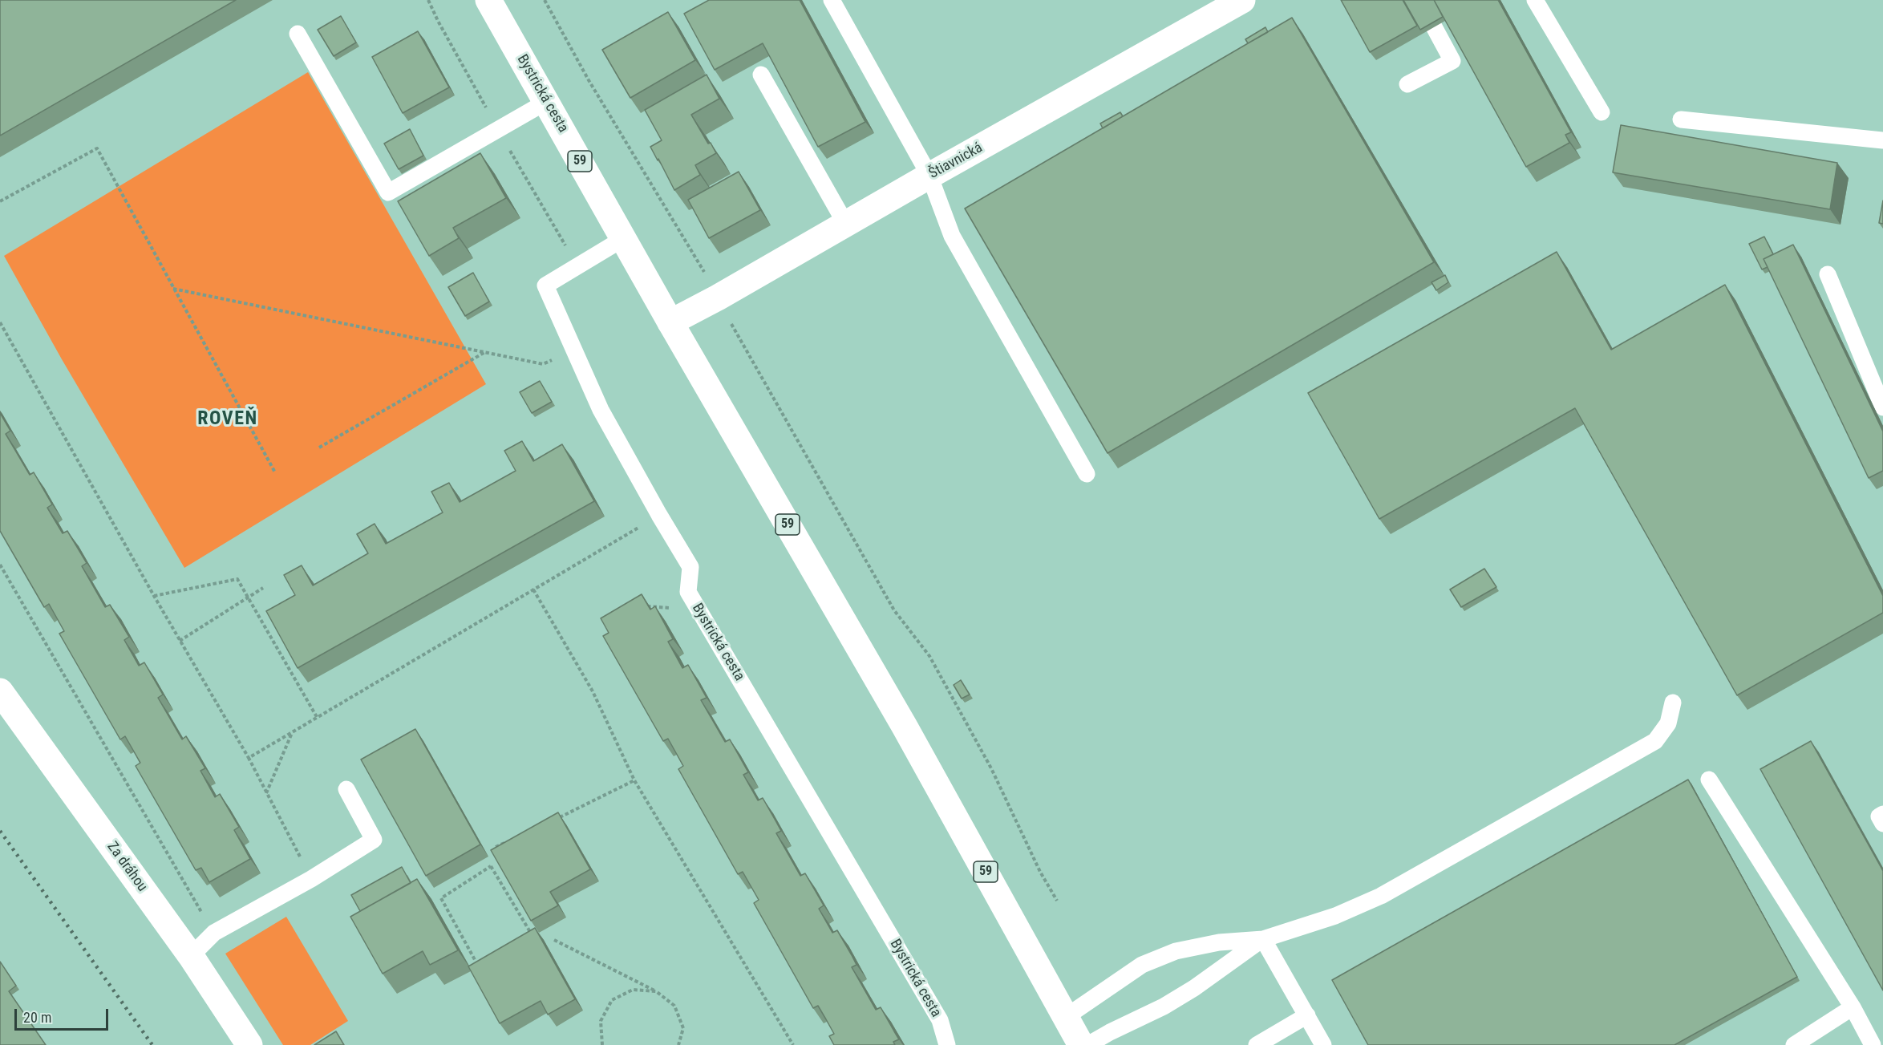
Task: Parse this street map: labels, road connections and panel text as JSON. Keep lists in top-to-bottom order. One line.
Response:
{"streets":{"main road":["Bystrická cesta","59","Štiavnická","Za dráhou"]},"crossings":[["Bystrická cesta","Štiavnická"]],"districts":["ROVEŇ"],"scale_bar":"20 m"}
